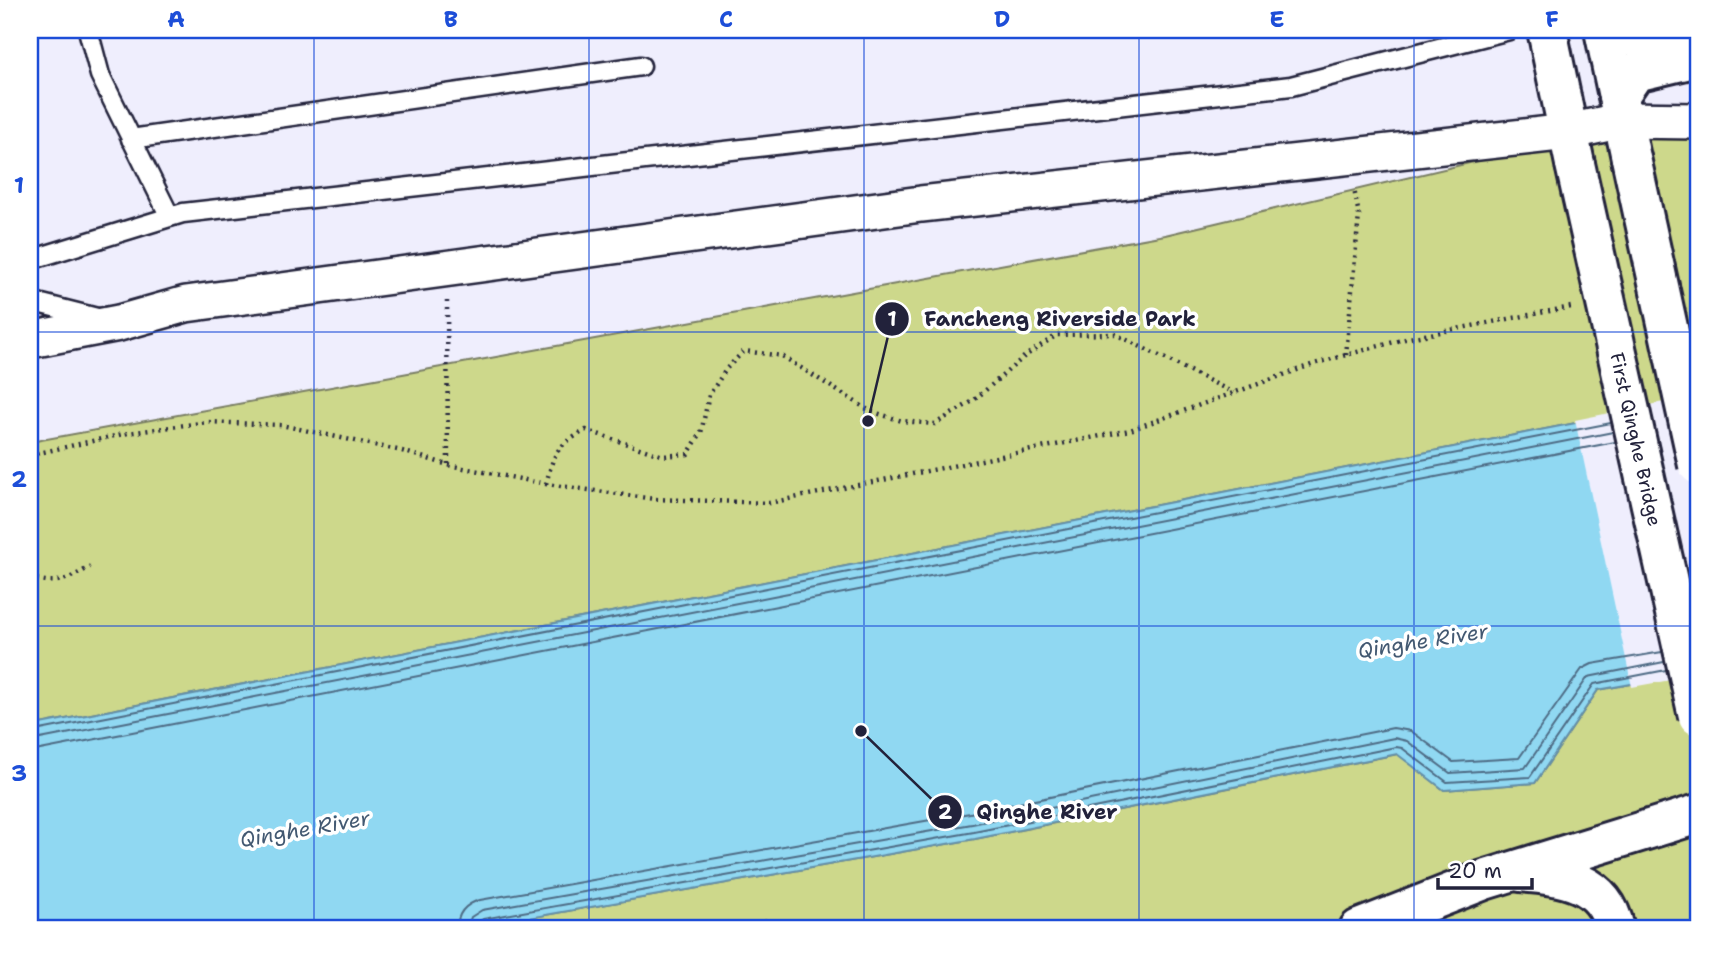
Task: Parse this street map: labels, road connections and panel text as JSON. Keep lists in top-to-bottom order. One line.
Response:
{"streets":{"main road":["First Qinghe Bridge"]},"water":["Qinghe River"],"places":["Fancheng Riverside Park","Qinghe River"],"scale_bar":"20 m","grid":{"columns":["A","B","C","D","E","F"],"rows":["1","2","3"]}}
